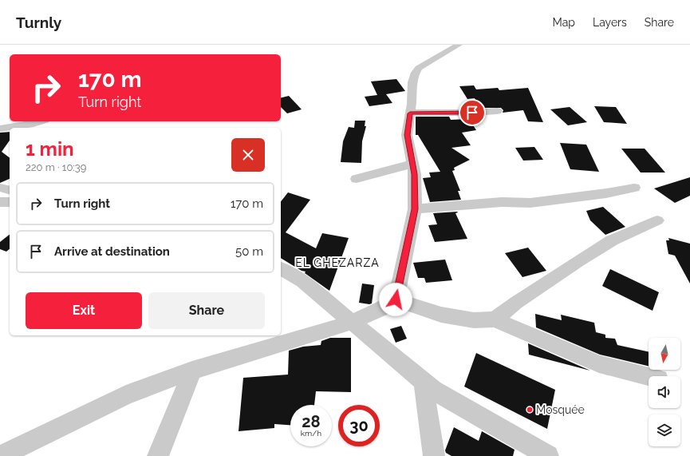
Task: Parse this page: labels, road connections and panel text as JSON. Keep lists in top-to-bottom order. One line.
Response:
{"districts":["EL GHEZARZA"],"places":["Mosquée"],"north":"bottom","page":{"header":"Turnly","nav":["Map","Layers","Share"],"turn":["170 m","Turn right"],"heading":["1 min","220 m · 10:39"],"list":[{"name":"Turn right","value":"170 m"},{"name":"Arrive at destination","value":"50 m"}],"buttons":["Exit","Share"],"speed":"28 km/h","limit":"30"}}
